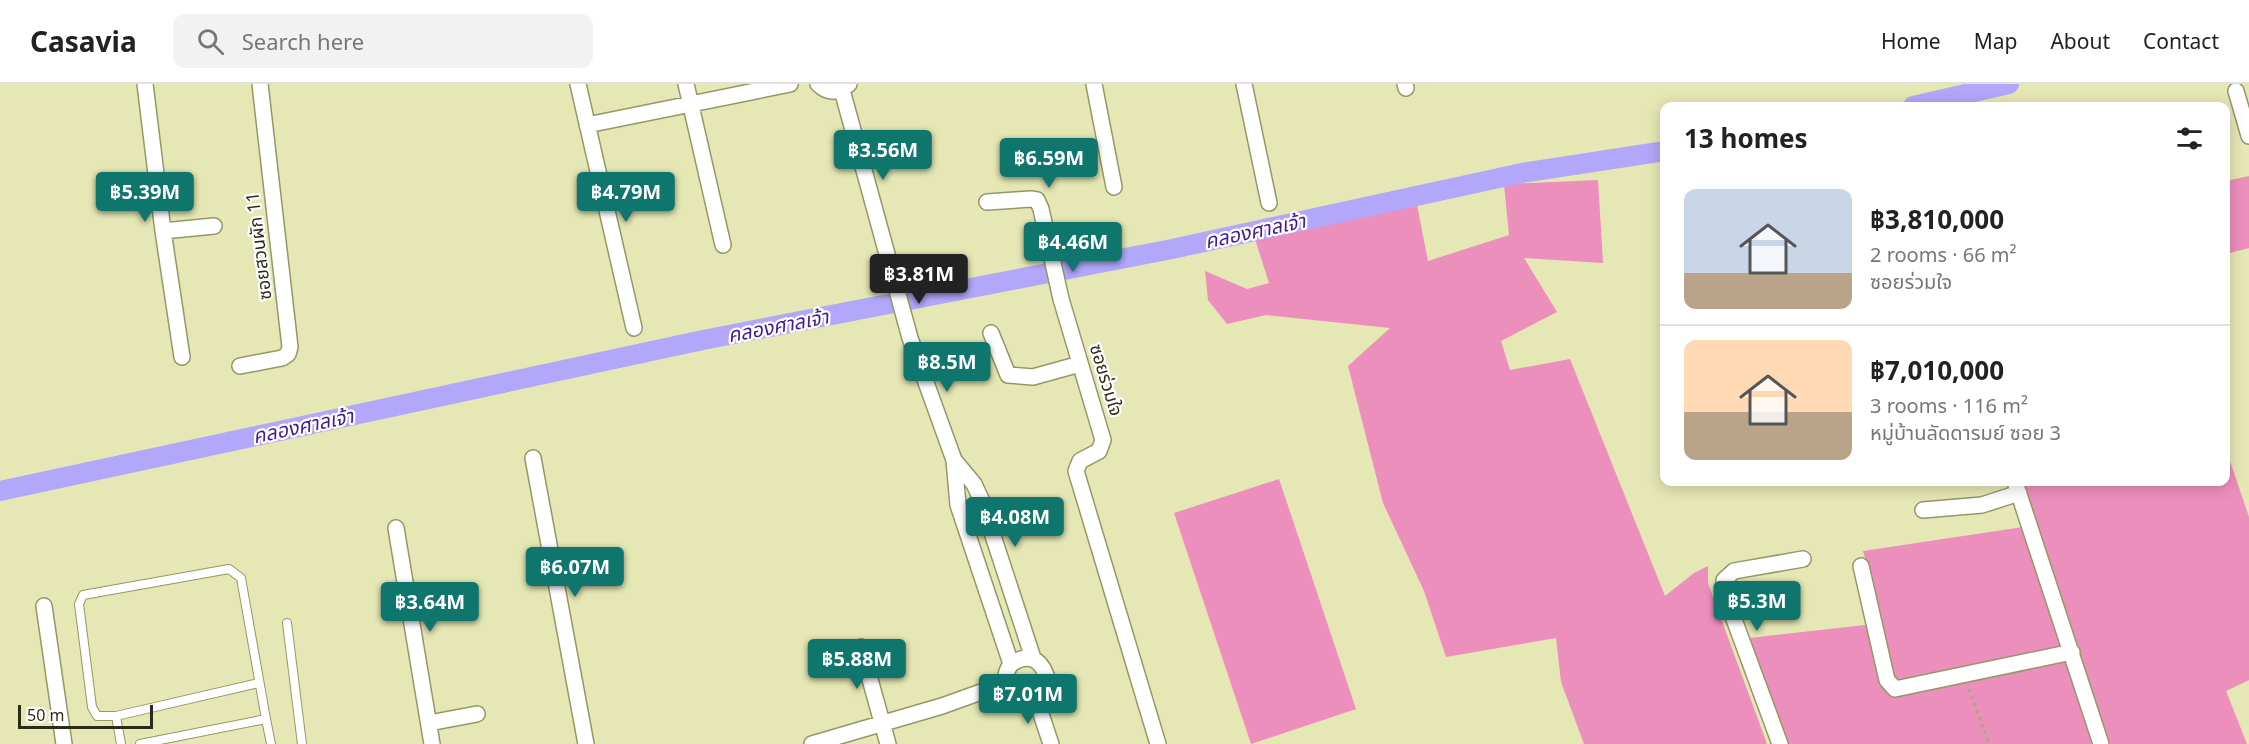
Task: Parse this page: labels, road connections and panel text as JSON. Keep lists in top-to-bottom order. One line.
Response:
{"streets":{"street":["ซอยสวนผัก 11","ซอยร่วมใจ"]},"water":["คลองศาลเจ้า"],"scale_bar":"50 m","page":{"header":"Casavia","search":"Search here","nav":["Home","Map","About","Contact"],"heading":"13 homes","price":["฿3.56M","฿6.59M","฿5.39M","฿4.79M","฿4.46M","฿3.81M","฿8.5M","฿4.08M","฿6.07M","฿5.3M","฿3.64M","฿5.88M","฿7.01M"],"list":[{"name":"฿3,810,000","note":"2 rooms · 66 m² · ซอยร่วมใจ"},{"name":"฿7,010,000","note":"3 rooms · 116 m² · หมู่บ้านลัดดารมย์ ซอย 3"}],"scale":"50 m"}}
